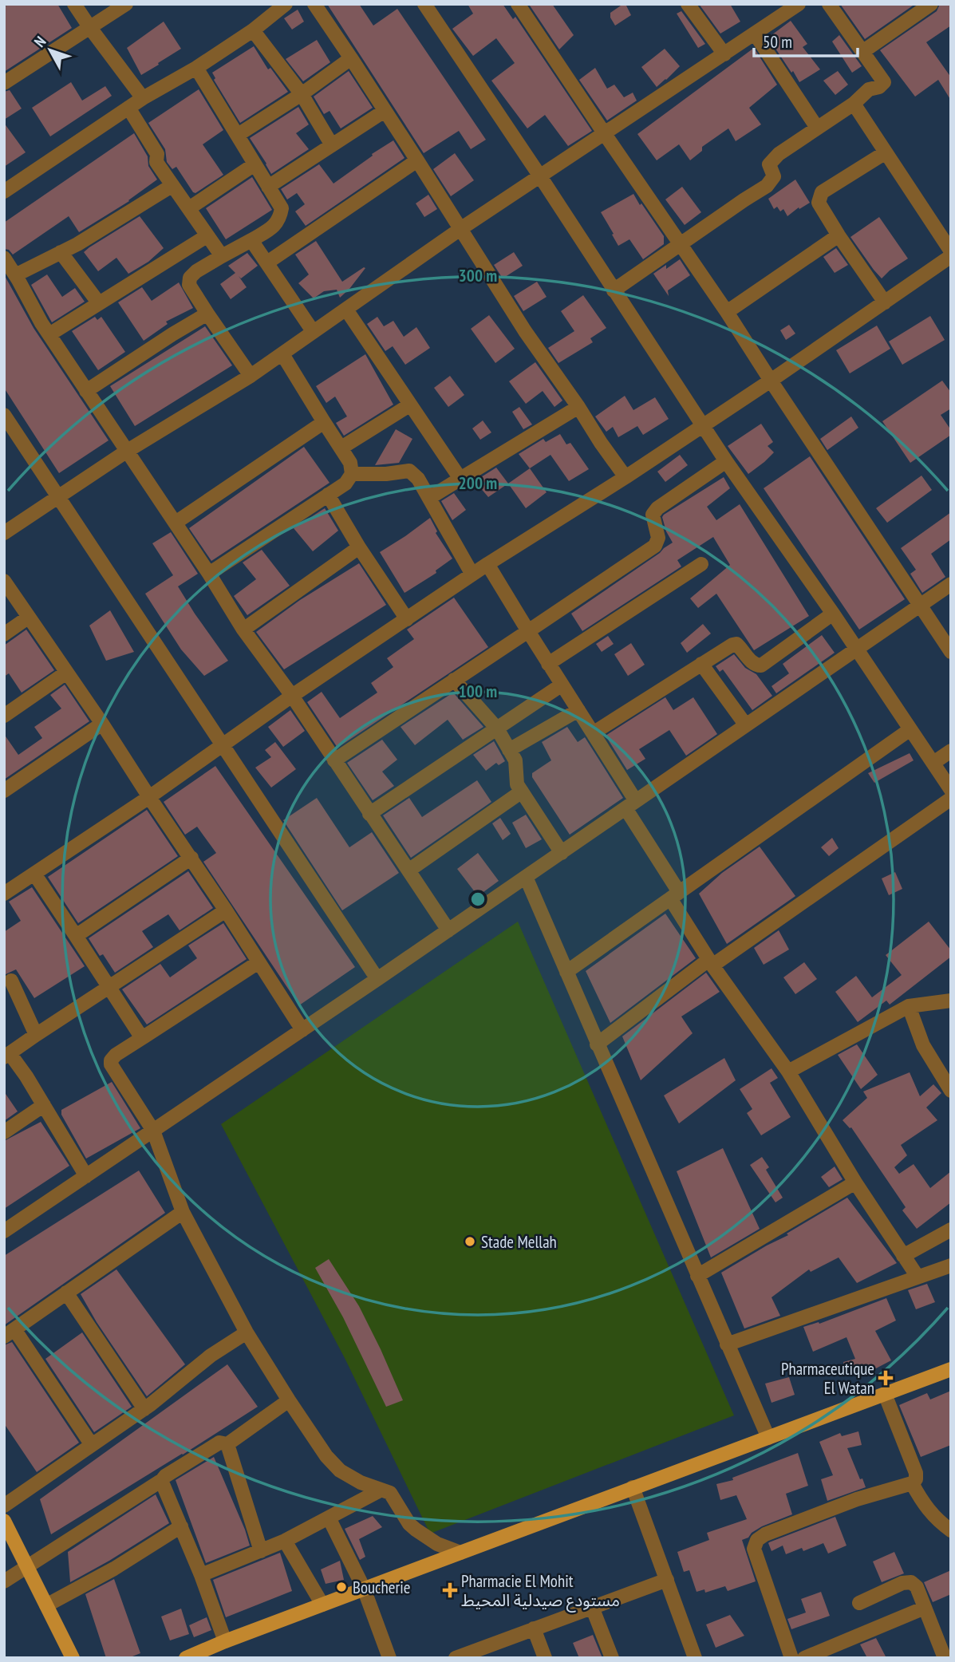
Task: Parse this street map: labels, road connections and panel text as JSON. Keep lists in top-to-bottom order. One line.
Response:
{"places":{"other":["Stade Mellah","Boucherie"],"health":["Pharmaceutique El Watan","Pharmacie El Mohit مستودع صيدلية المحيط"]},"scale_bar":"50 m","north":"top left","rings":["300 m","200 m","100 m"]}
